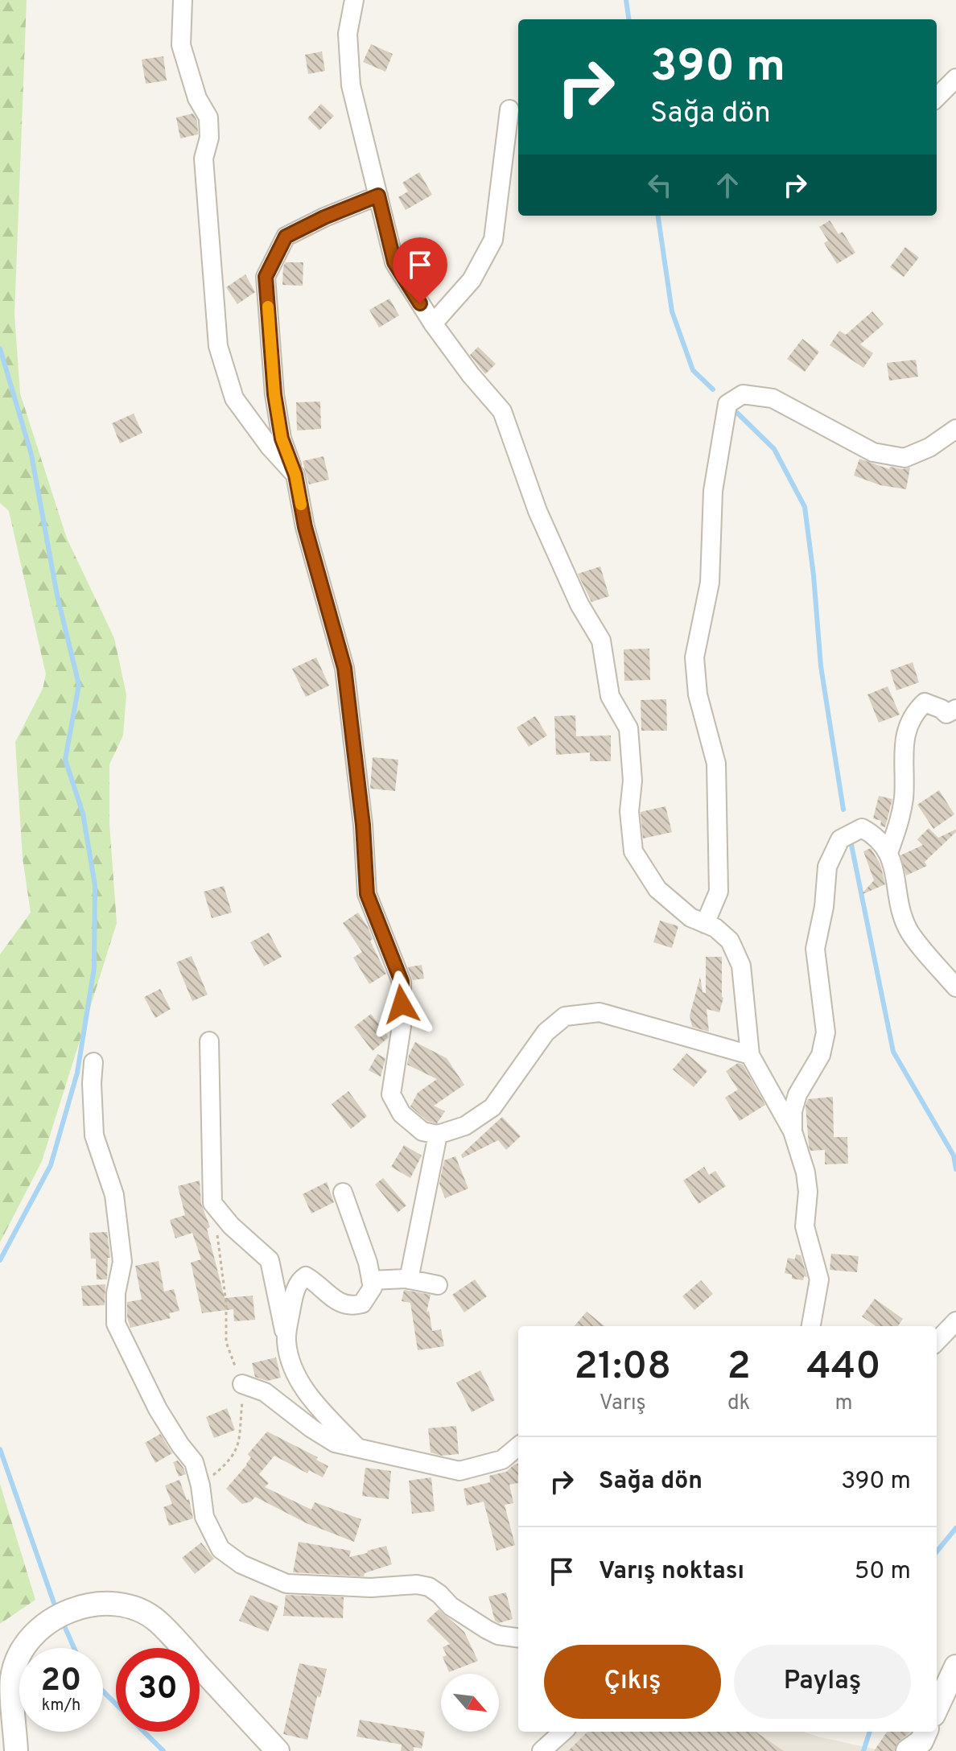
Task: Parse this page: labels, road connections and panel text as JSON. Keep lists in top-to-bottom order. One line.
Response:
{"north":"bottom right","page":{"turn":["390 m","Sağa dön"],"eta":["21:08","Varış","2","dk","440","m"],"list":[{"name":"Sağa dön","value":"390 m"},{"name":"Varış noktası","value":"50 m"}],"buttons":["Çıkış","Paylaş"],"speed":"20 km/h","limit":"30"}}
